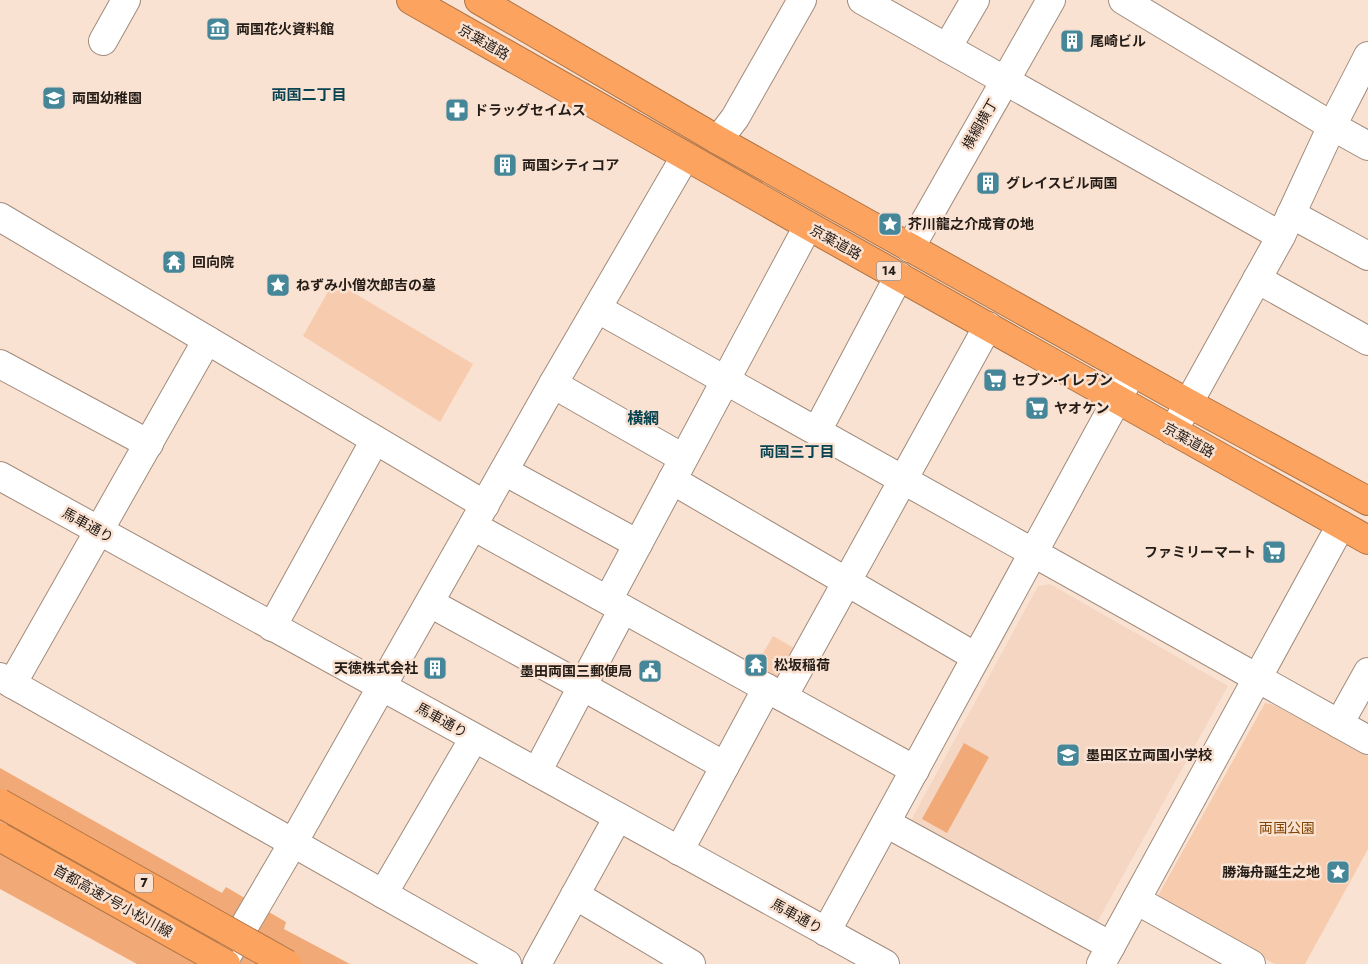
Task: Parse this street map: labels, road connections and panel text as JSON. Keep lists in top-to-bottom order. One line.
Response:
{"streets":{"highway":["京葉道路","14","7","首都高速7号小松川線"],"street":["横綱横丁","馬車通り"]},"crossings":[["横綱横丁","14"]],"districts":["両国二丁目","横網","両国三丁目"],"parks":["両国公園"],"places":{"museum":["両国花火資料館"],"building":["尾崎ビル","両国シティコア","グレイスビル両国","天徳株式会社"],"school or university":["両国幼稚園","墨田区立両国小学校"],"pharmacy":["ドラッグセイムス"],"place":["芥川龍之介成育の地","ねずみ小僧次郎吉の墓","勝海舟誕生之地"],"temple":["回向院","松坂稲荷"],"supermarket":["セブン-イレブン","ヤオケン","ファミリーマート"],"public building":["墨田両国三郵便局"]}}
